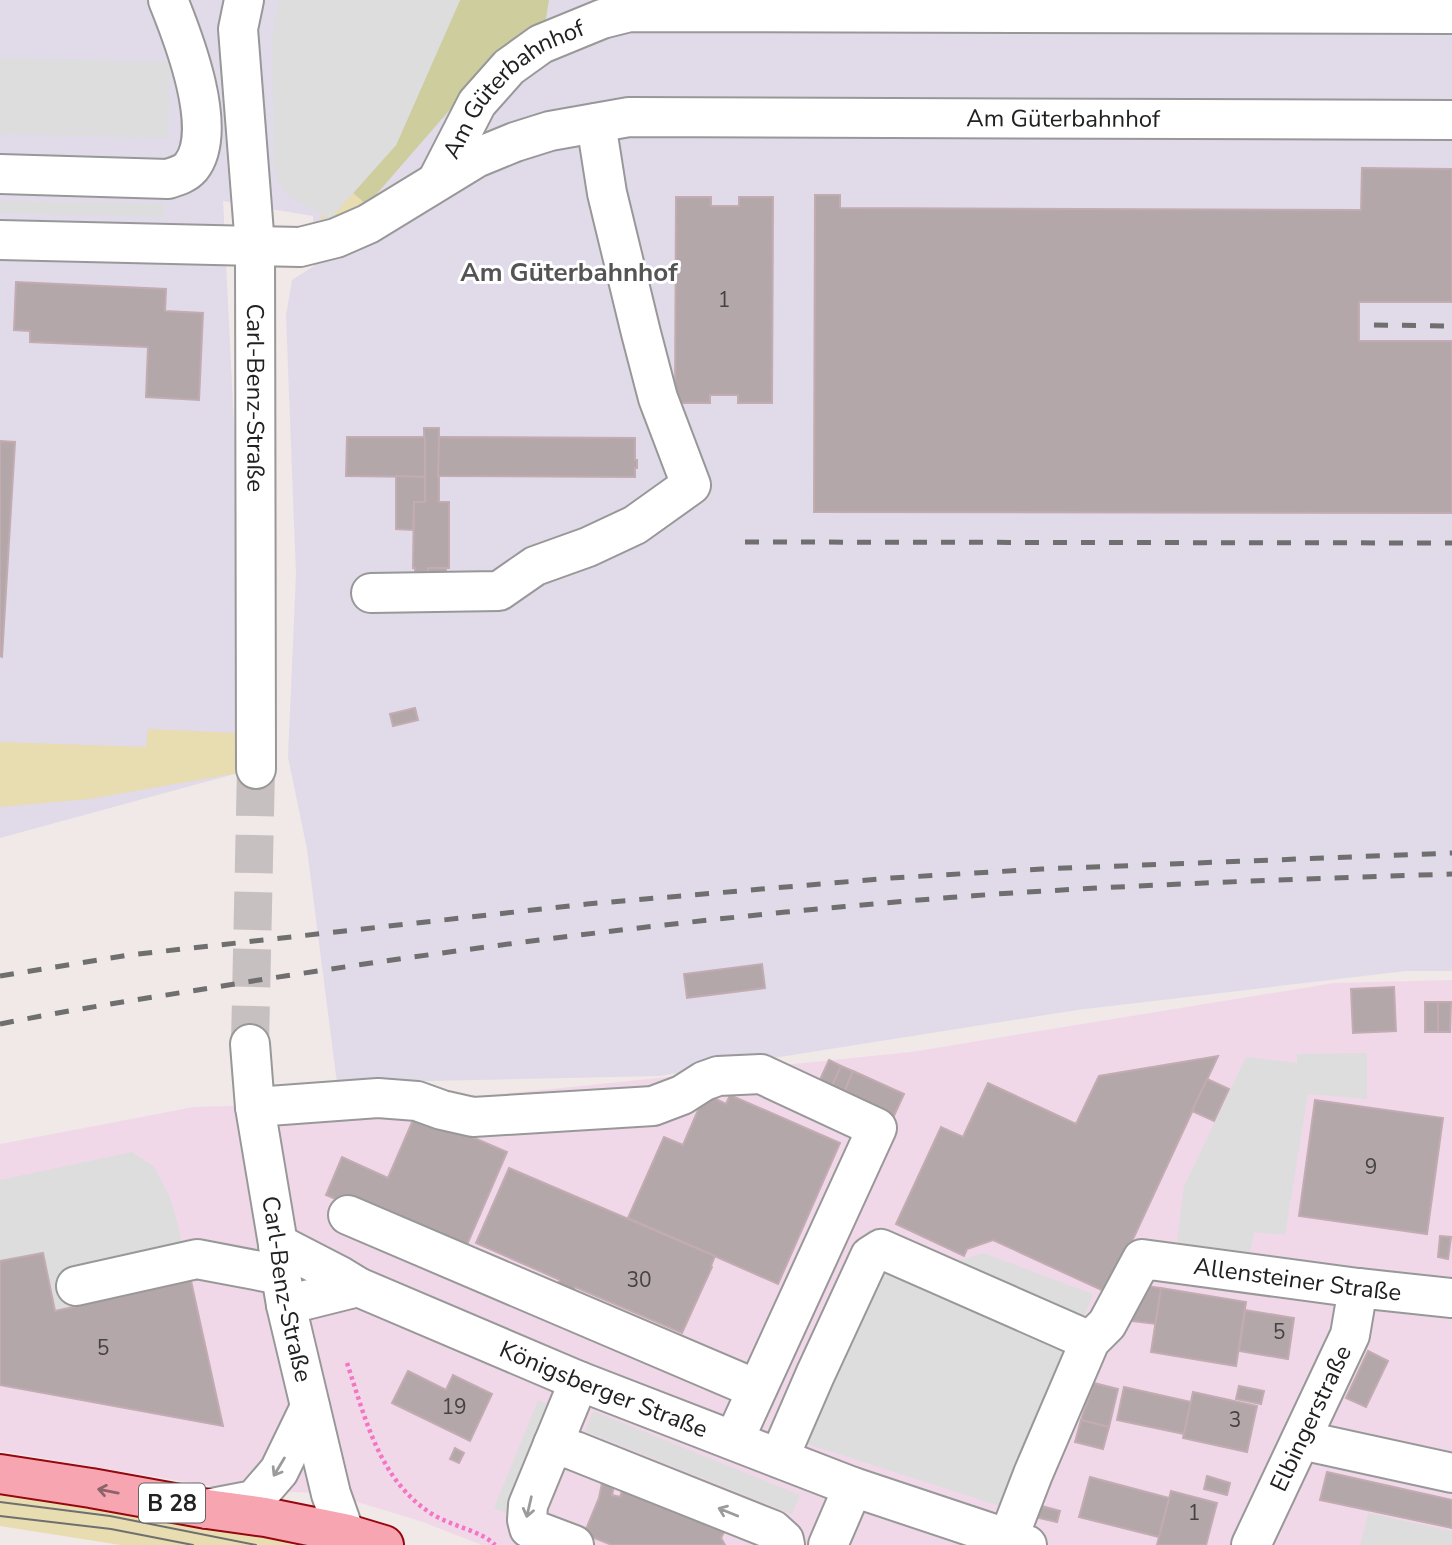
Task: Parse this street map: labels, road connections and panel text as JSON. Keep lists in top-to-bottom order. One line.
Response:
{"streets":{"main road":["B 28"],"street":["Am Güterbahnhof","Carl-Benz-Straße","Allensteiner Straße","Königsberger Straße","Elbingerstraße"]},"crossings":[["Am Güterbahnhof","Carl-Benz-Straße"],["Carl-Benz-Straße","Königsberger Straße"],["Carl-Benz-Straße","B 28"],["Allensteiner Straße","Elbingerstraße"]],"districts":["Am Güterbahnhof"],"house_numbers":["1","9","30","5","5","19","3","1"]}
